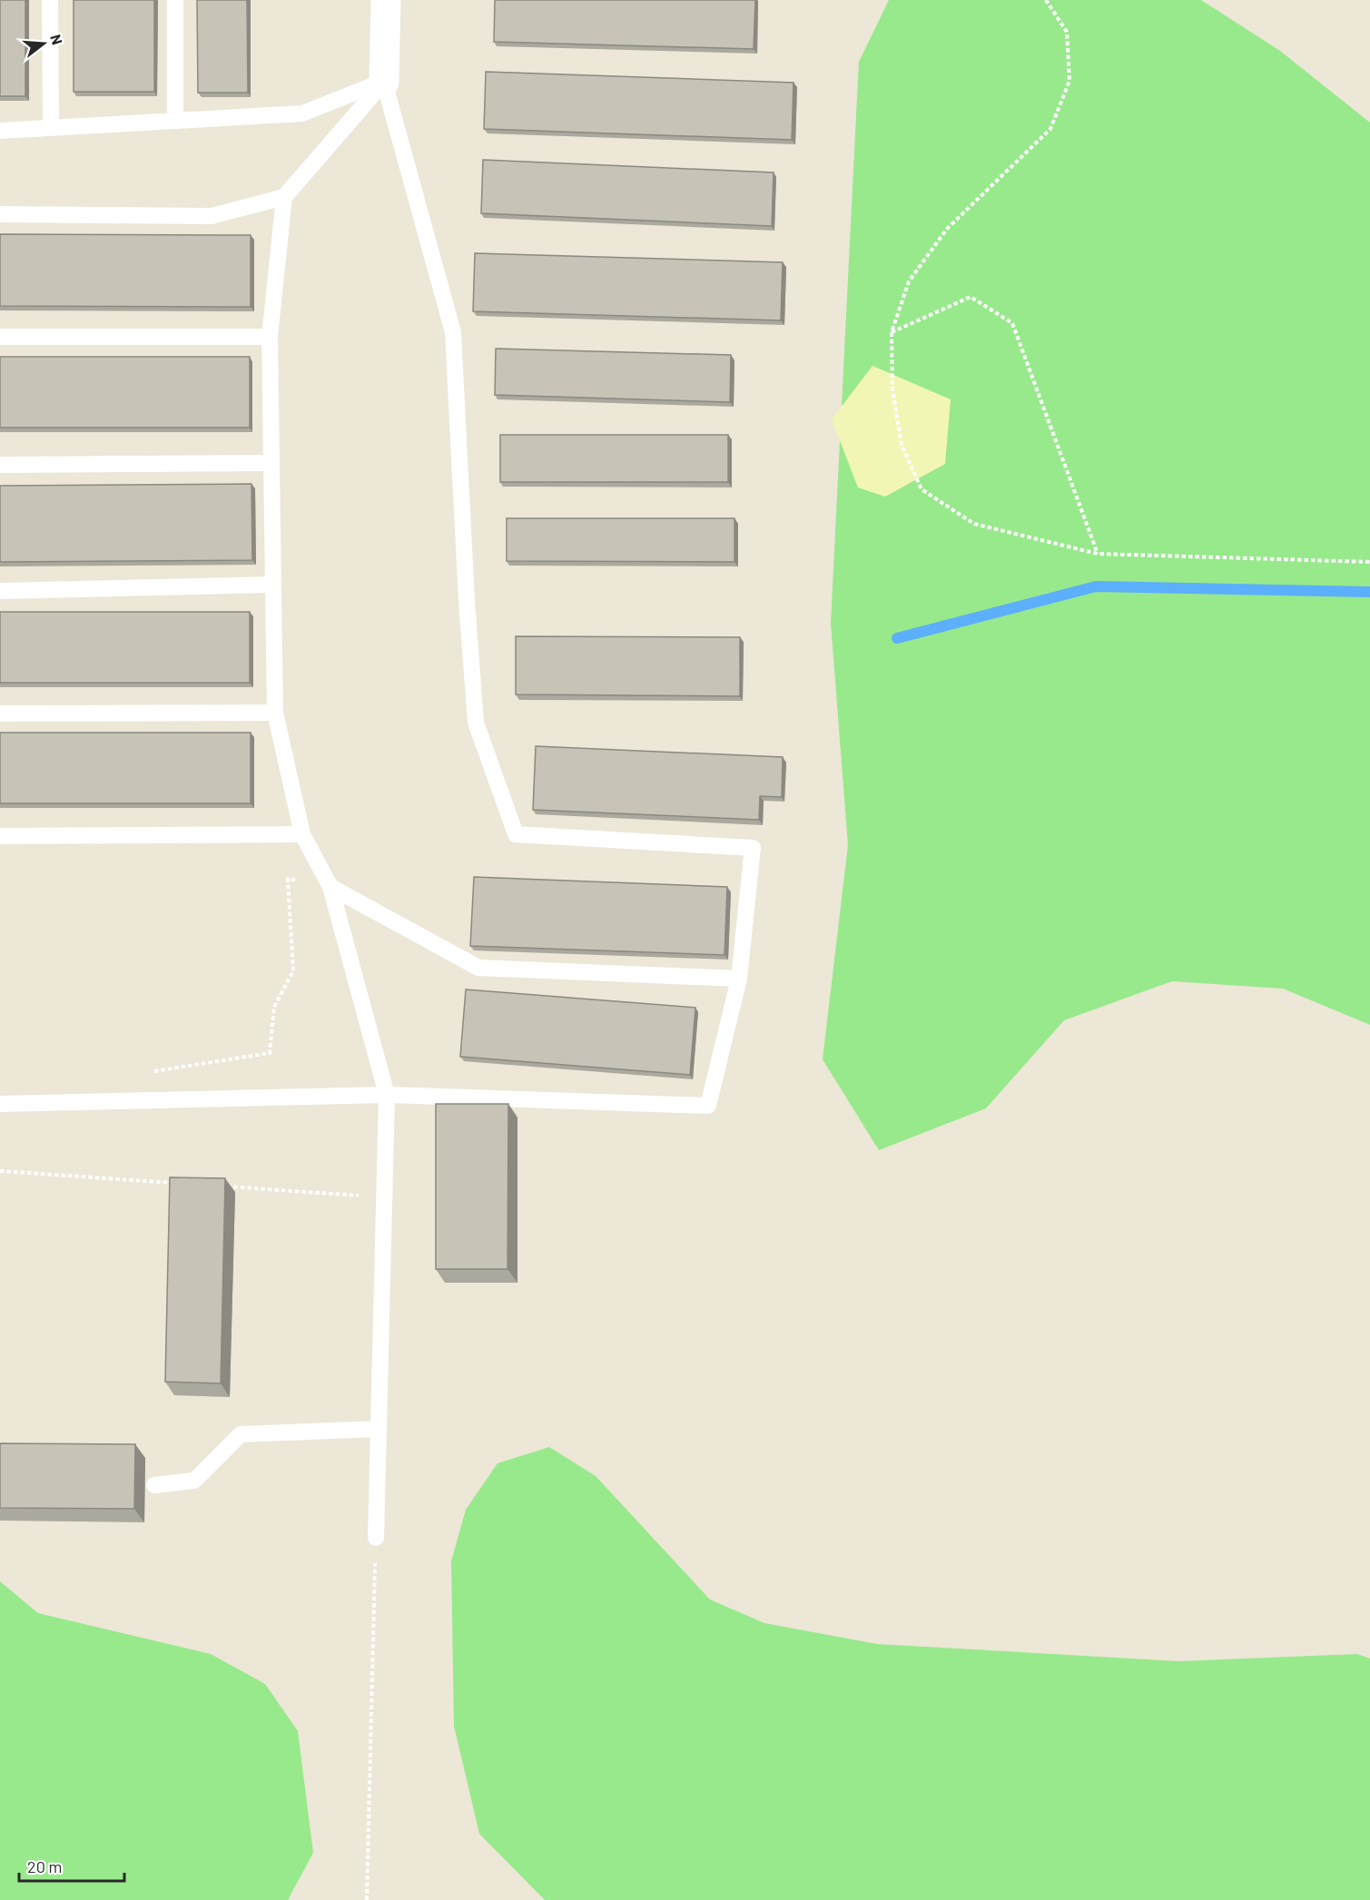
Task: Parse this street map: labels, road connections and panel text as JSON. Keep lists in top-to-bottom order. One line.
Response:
{"scale_bar":"20 m","north":"right"}
